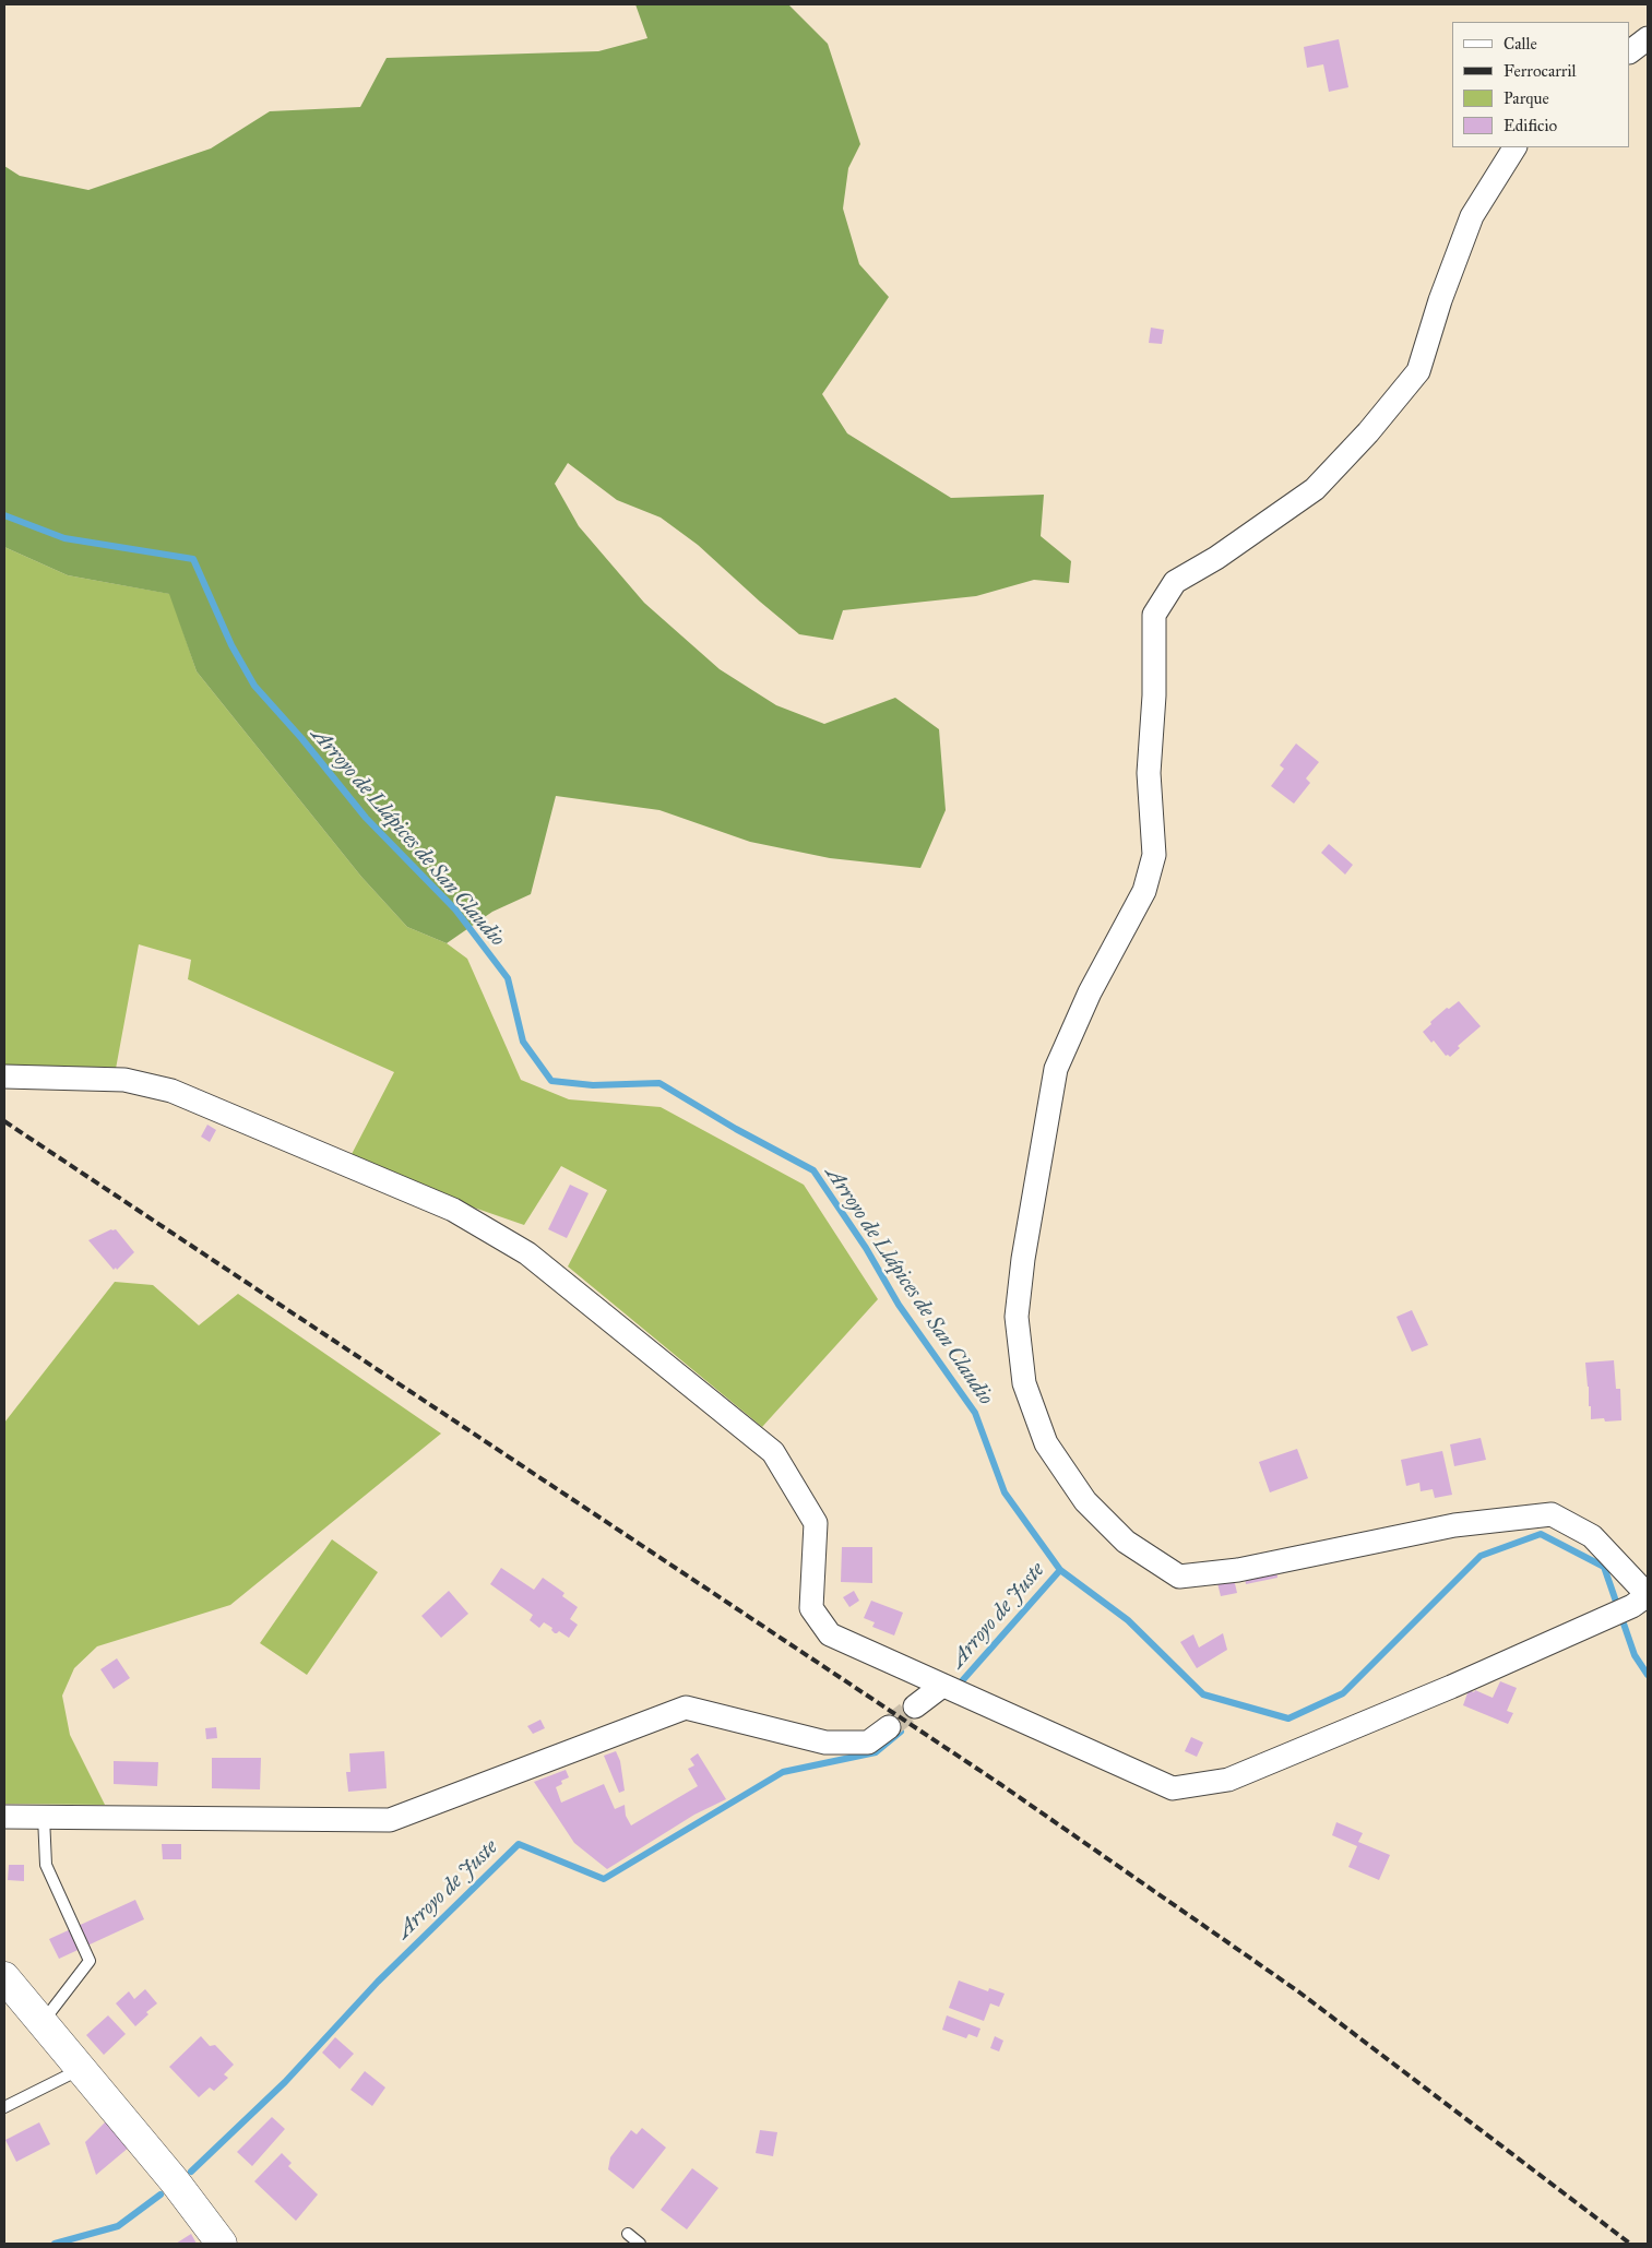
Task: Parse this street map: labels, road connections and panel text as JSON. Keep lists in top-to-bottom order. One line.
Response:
{"water":["Arroyo de Llápices de San Claudio","Arroyo de Juste"],"legend":["Calle","Ferrocarril","Parque","Edificio"]}
